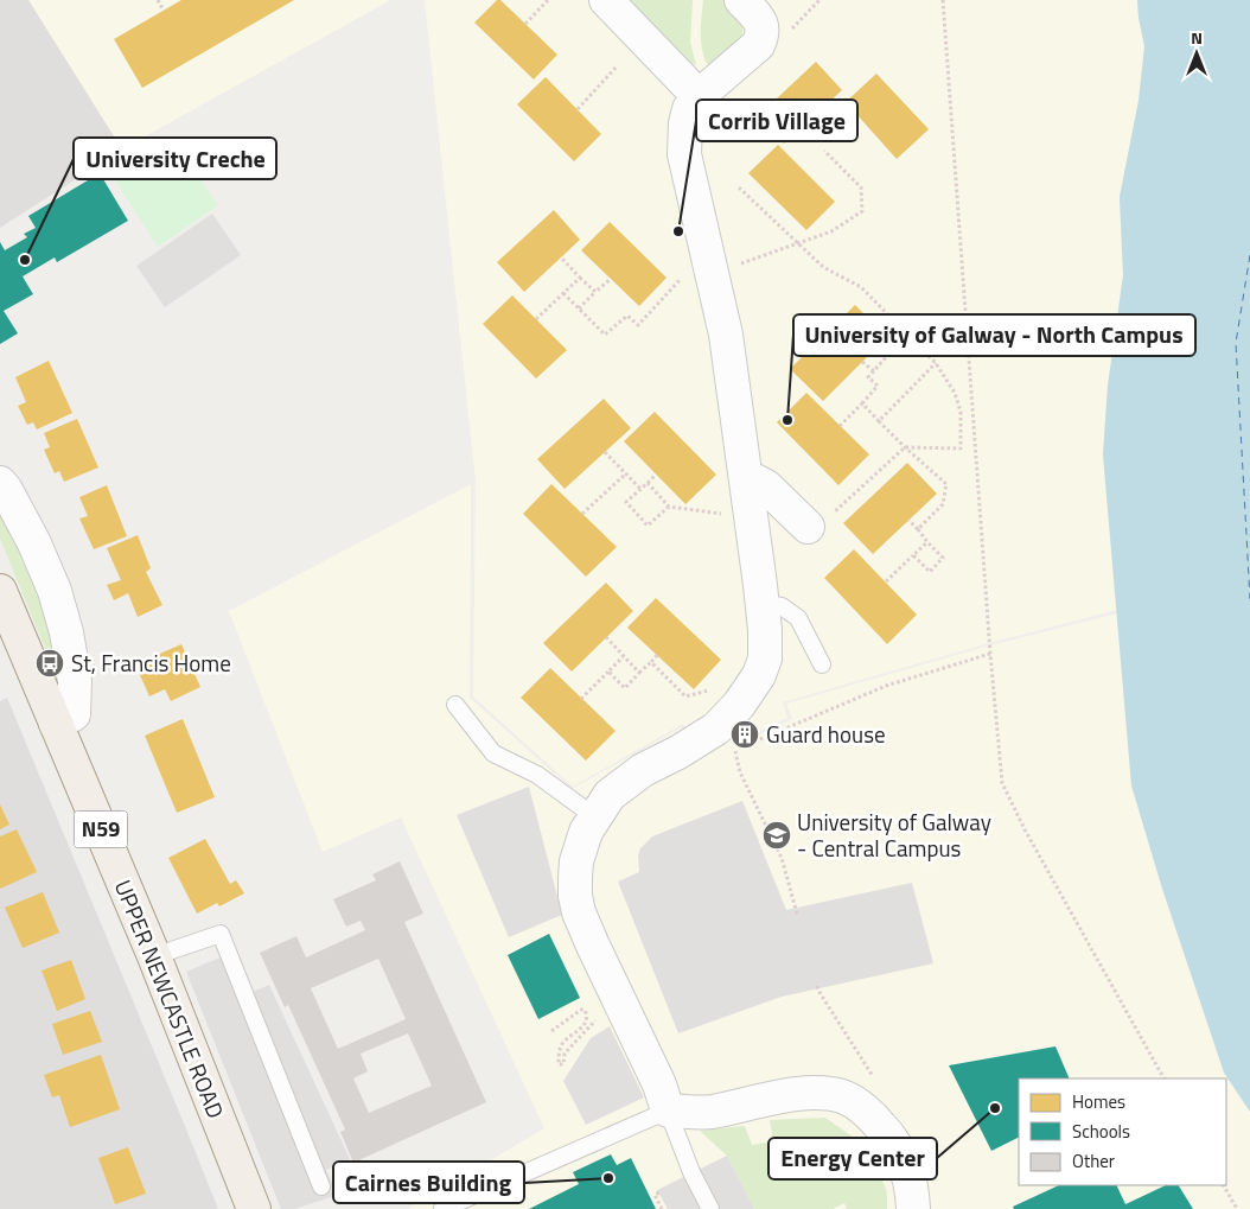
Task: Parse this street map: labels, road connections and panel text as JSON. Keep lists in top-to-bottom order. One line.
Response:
{"streets":{"main road":["N59","UPPER NEWCASTLE ROAD"]},"places":{"other":["Corrib Village","University Creche","University of Galway - North Campus","Energy Center","Cairnes Building"],"bus stop":["St, Francis Home"],"building":["Guard house"],"school or university":["University of Galway - Central Campus"]},"legend":["Homes","Schools","Other"],"north":"top"}
